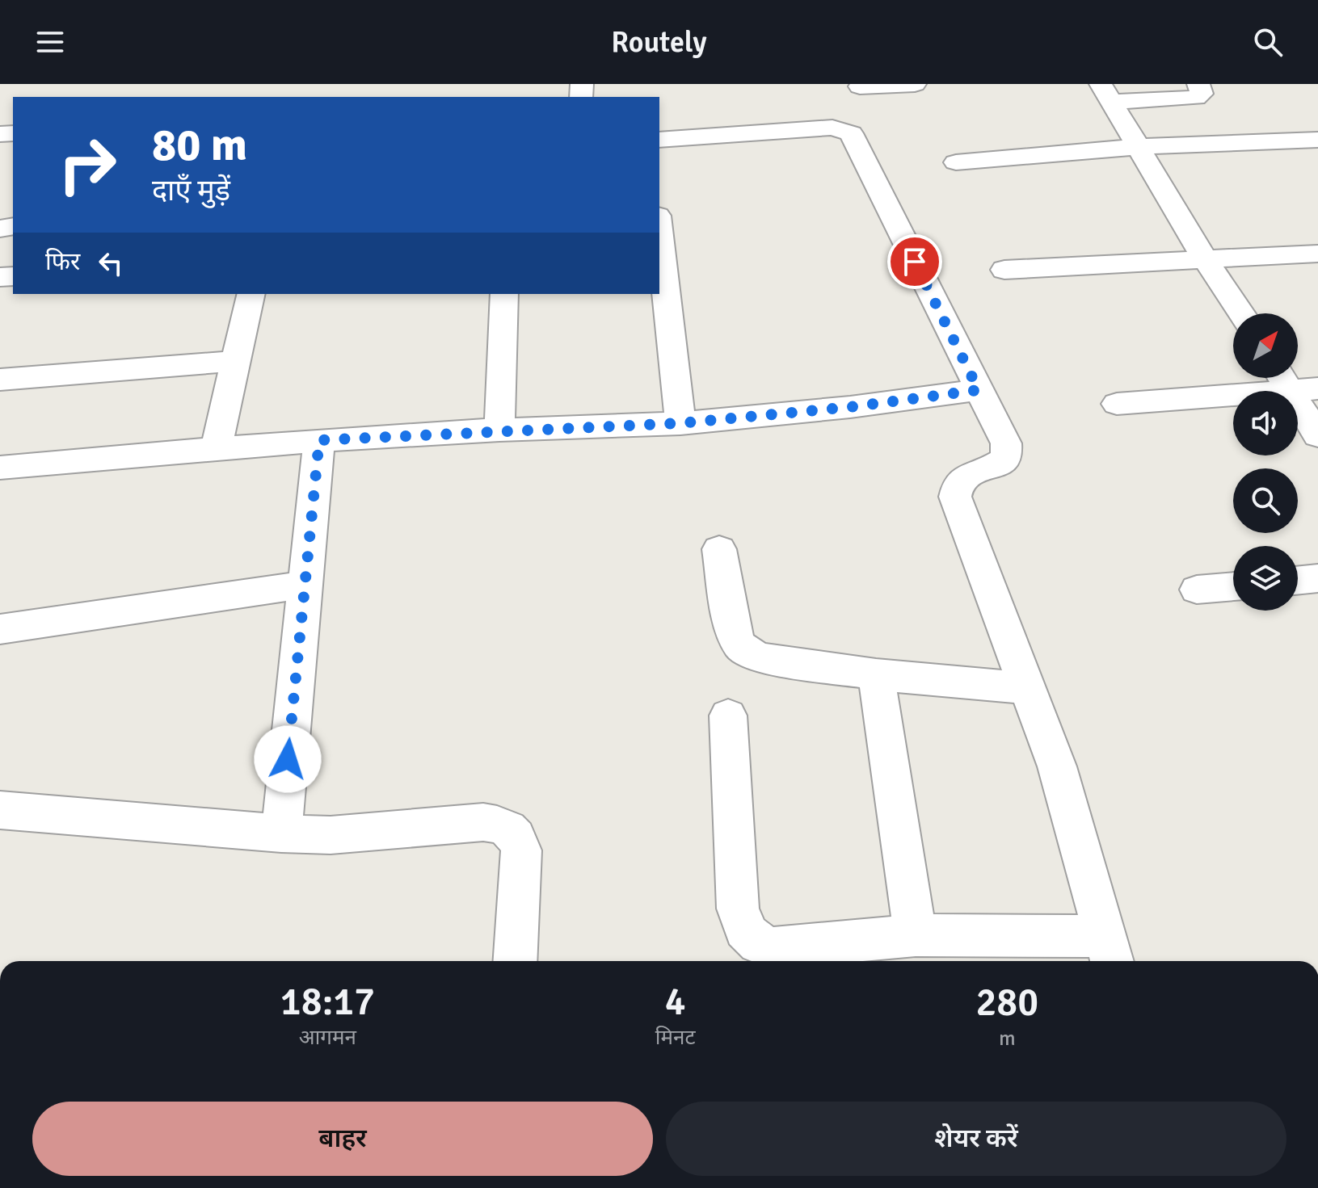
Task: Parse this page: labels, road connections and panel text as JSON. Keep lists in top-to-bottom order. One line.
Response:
{"north":"top right","page":{"header":"Routely","turn":["80 m","दाएँ मुड़ें"],"then":"फिर","eta":["18:17","आगमन","4","मिनट","280","m"],"buttons":["बाहर","शेयर करें"]}}
